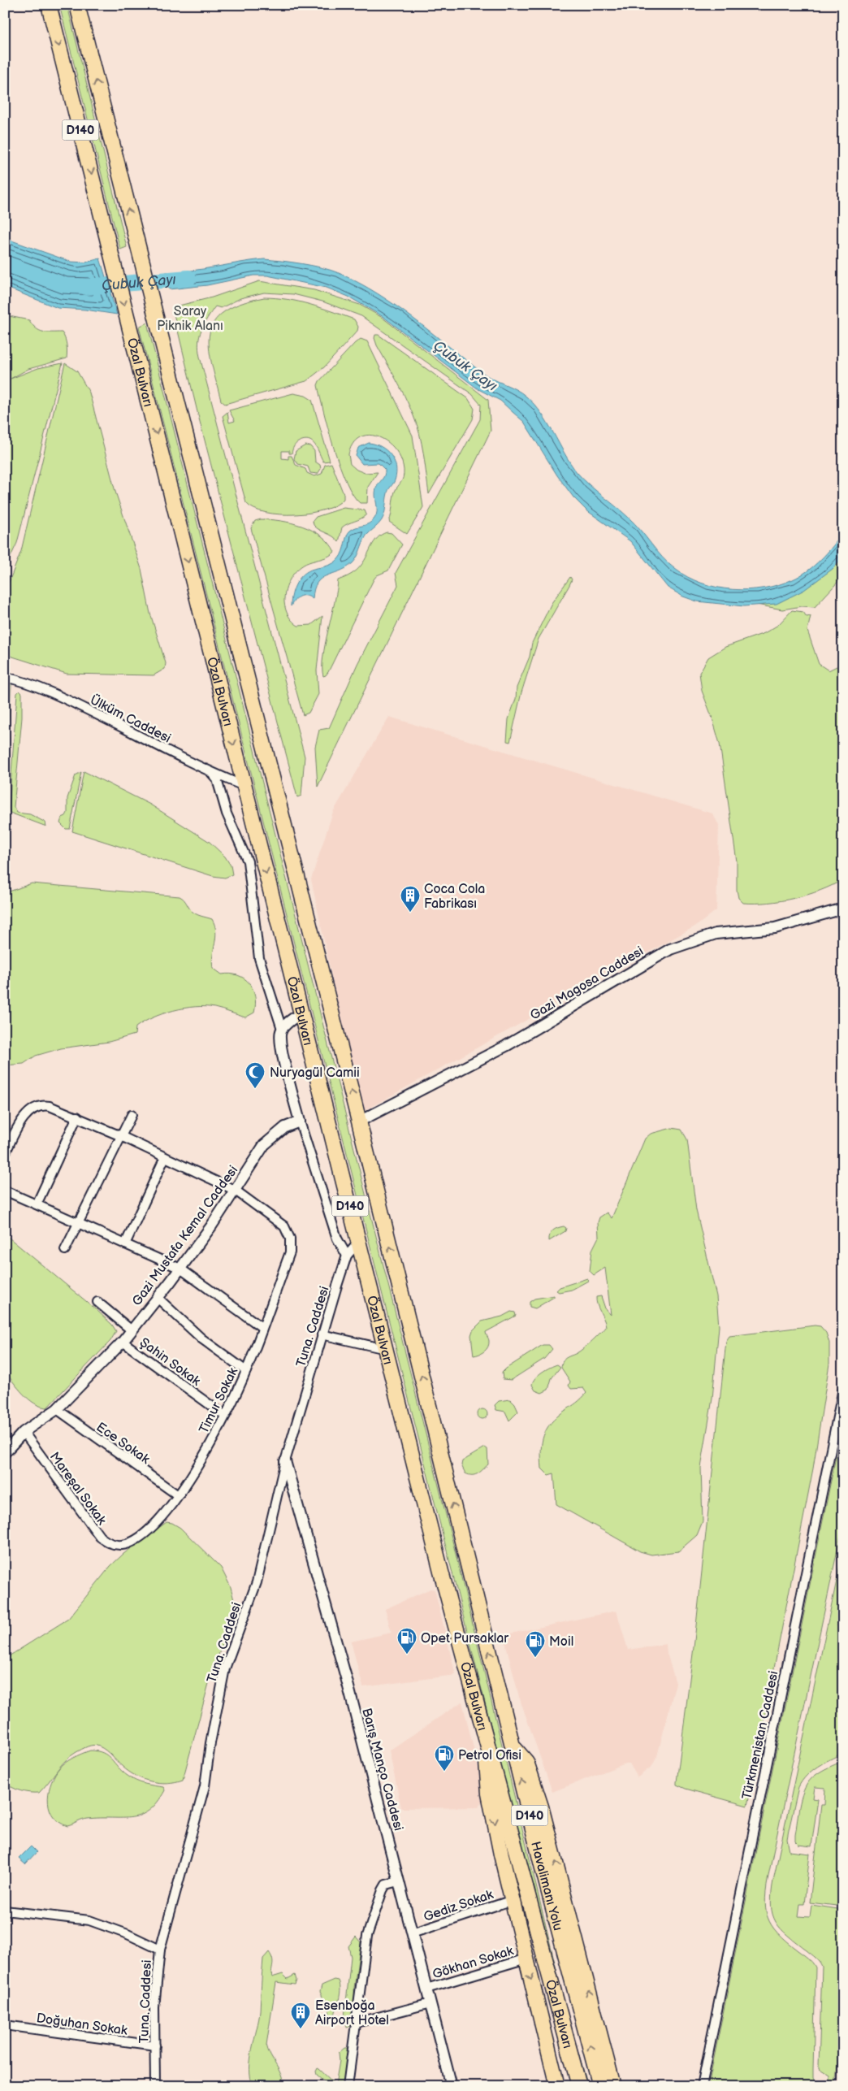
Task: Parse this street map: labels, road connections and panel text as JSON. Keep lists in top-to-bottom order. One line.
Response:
{"streets":{"highway":["D140","Özal Bulvarı","Havalimanı Yolu"],"street":["Ülküm Caddesi","Gazi Magosa Caddesi","Gazi Mustafa Kemal Caddesi","Tuna. Caddesi","Şahin Sokak","Timur Sokak","Ece Sokak","Mareşal Sokak","Türkmenistan Caddesi","Barış Manço Caddesi","Gediz Sokak","Gökhan Sokak","Doğuhan Sokak"]},"crossings":[["D140","Gazi Magosa Caddesi"],["D140","Havalimanı Yolu"],["Özal Bulvarı","Ülküm Caddesi"],["Özal Bulvarı","Tuna. Caddesi"],["Gazi Magosa Caddesi","Havalimanı Yolu"],["Gazi Mustafa Kemal Caddesi","Şahin Sokak"],["Gazi Mustafa Kemal Caddesi","Timur Sokak"],["Gazi Mustafa Kemal Caddesi","Ece Sokak"],["Gazi Mustafa Kemal Caddesi","Mareşal Sokak"],["Tuna. Caddesi","Barış Manço Caddesi"],["Tuna. Caddesi","Doğuhan Sokak"],["Şahin Sokak","Timur Sokak"],["Timur Sokak","Ece Sokak"],["Timur Sokak","Mareşal Sokak"],["Barış Manço Caddesi","Gediz Sokak"],["Barış Manço Caddesi","Gökhan Sokak"]],"water":["Çubuk Çayı"],"parks":["Saray Piknik Alanı"],"places":{"building":["Coca Cola Fabrikası","Esenboğa Airport Hotel"],"mosque":["Nuryagül Camii"],"fuel station":["Opet Pursaklar","Moil","Petrol Ofisi"]}}
